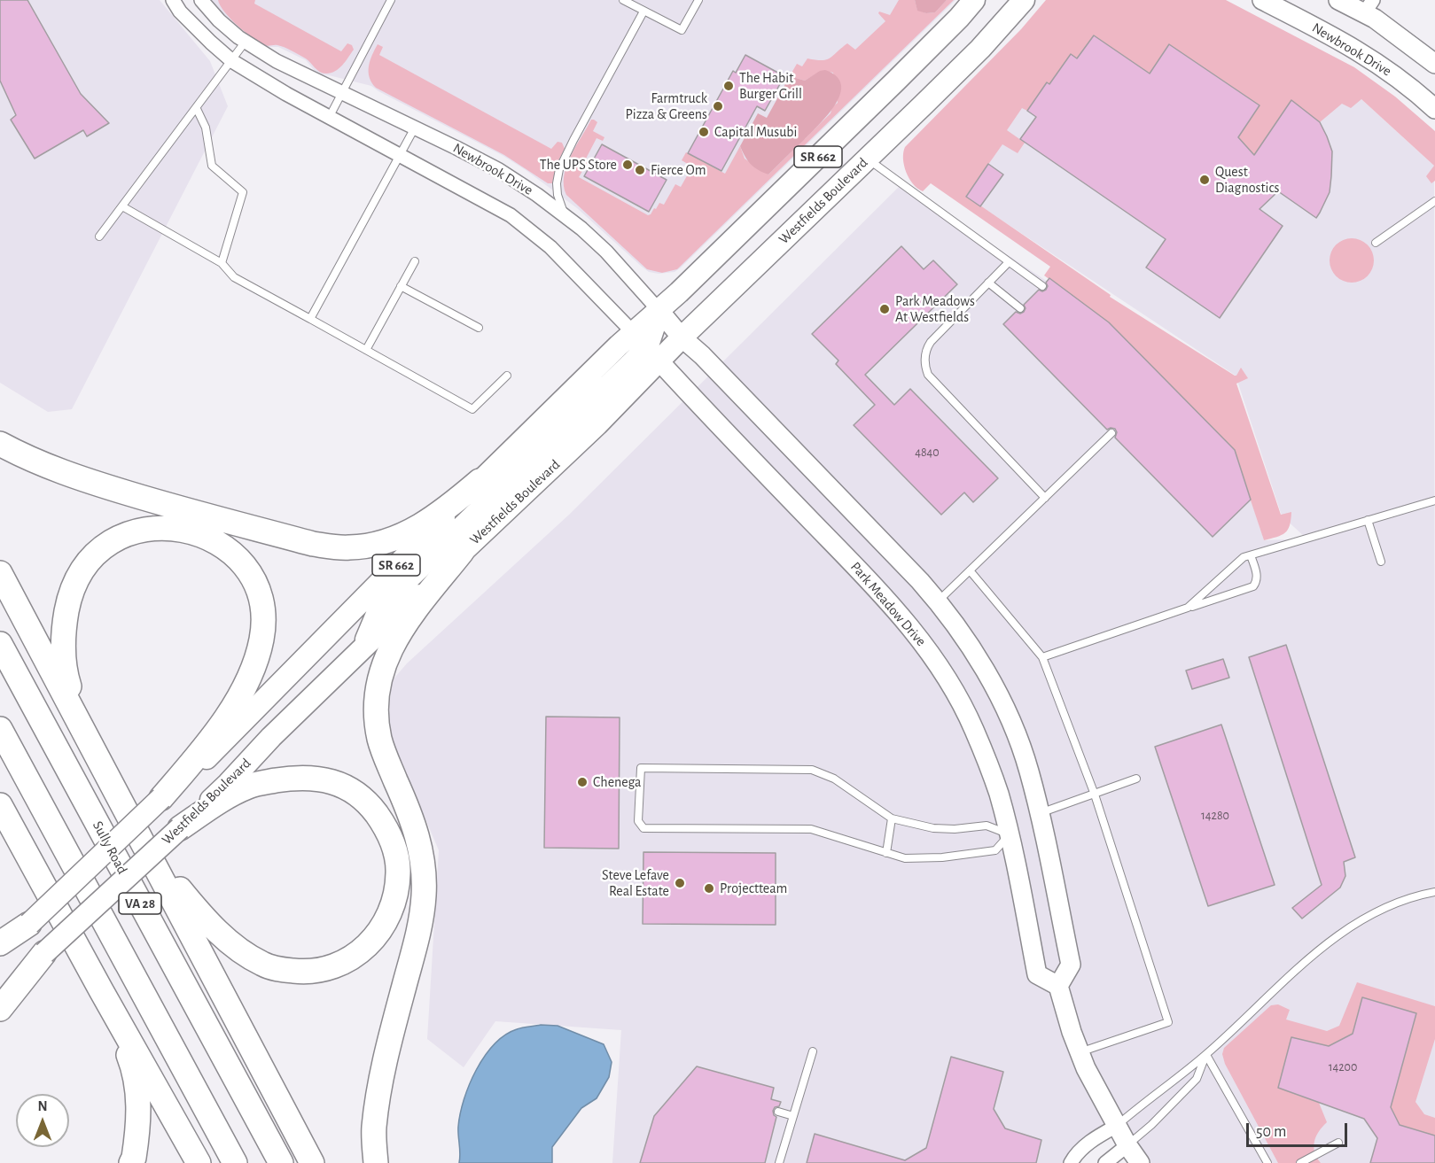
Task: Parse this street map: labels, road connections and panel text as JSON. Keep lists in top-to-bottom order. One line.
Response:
{"streets":{"highway":["Sully Road","VA 28"],"main road":["SR 662","Westfields Boulevard"],"street":["Newbrook Drive","Park Meadow Drive"]},"crossings":[["Newbrook Drive","SR 662"],["Newbrook Drive","Westfields Boulevard"],["Westfields Boulevard","Park Meadow Drive"]],"places":["The Habit Burger Grill","Farmtruck Pizza & Greens","Capital Musubi","The UPS Store","Fierce Om","Quest Diagnostics","Park Meadows At Westfields","Chenega","Steve Lefave Real Estate","Projectteam"],"house_numbers":["4840","14280","14200"],"scale_bar":"50 m","north":"top"}
